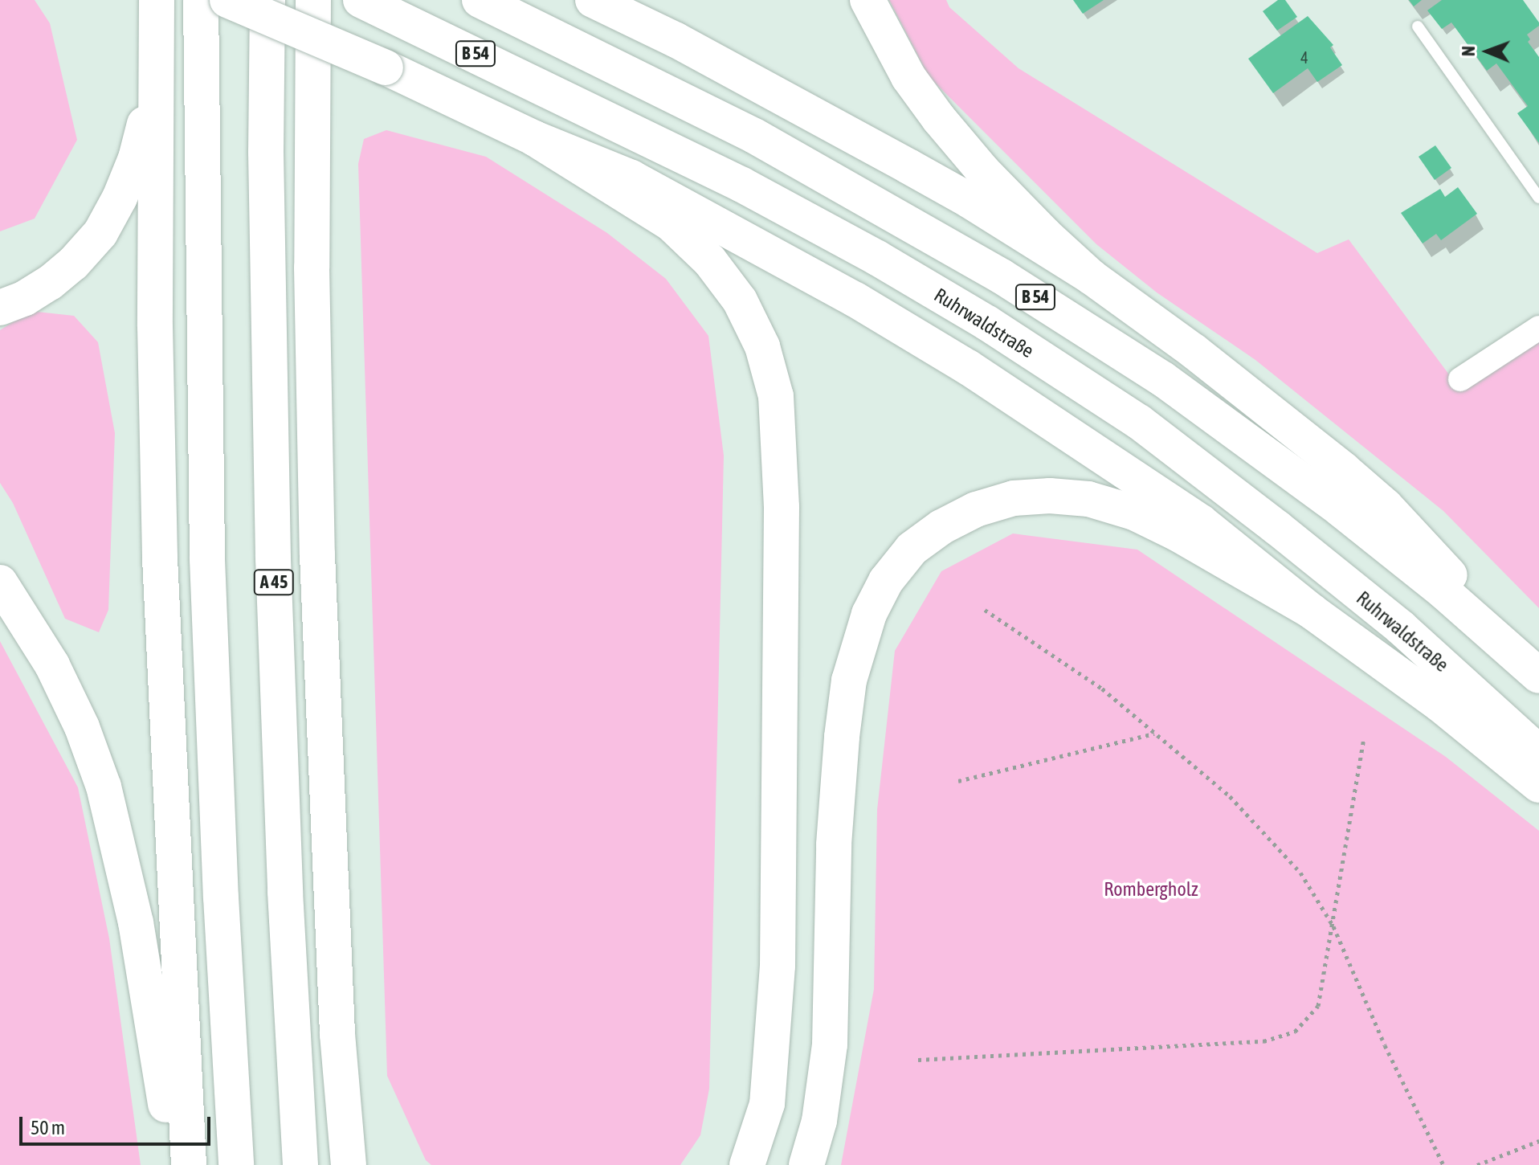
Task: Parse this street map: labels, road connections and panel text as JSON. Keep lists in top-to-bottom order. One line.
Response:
{"streets":{"highway":["B 54","Ruhrwaldstraße","A 45"]},"parks":["Rombergholz"],"house_numbers":["4"],"scale_bar":"50 m","north":"left"}
